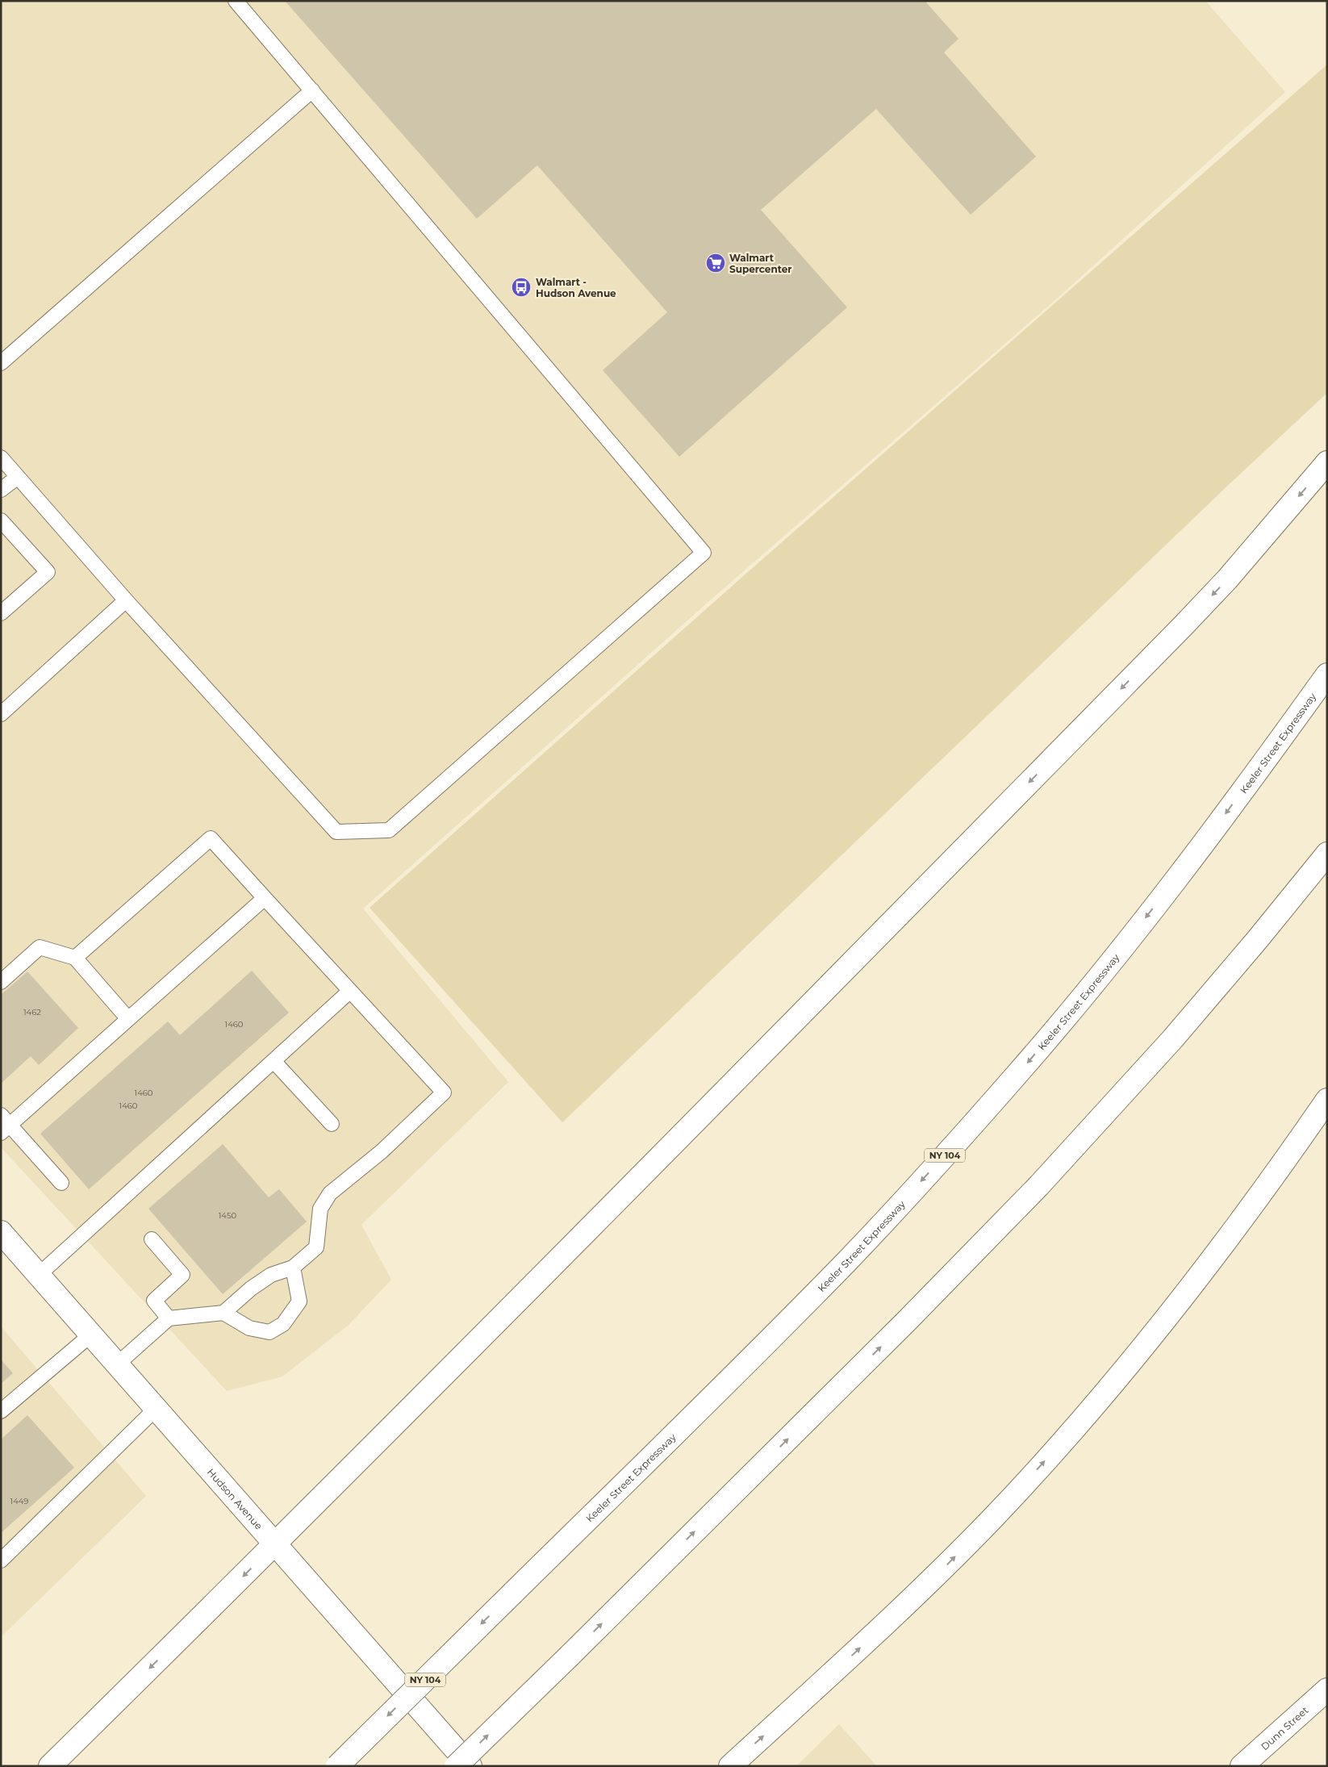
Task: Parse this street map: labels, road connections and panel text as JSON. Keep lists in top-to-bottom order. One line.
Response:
{"streets":{"main road":["Keeler Street Expressway","NY 104","Hudson Avenue","Dunn Street"]},"places":{"supermarket":["Walmart Supercenter"],"bus stop":["Walmart - Hudson Avenue"]},"house_numbers":["1462","1460","1460","1460","1450","1449"]}
